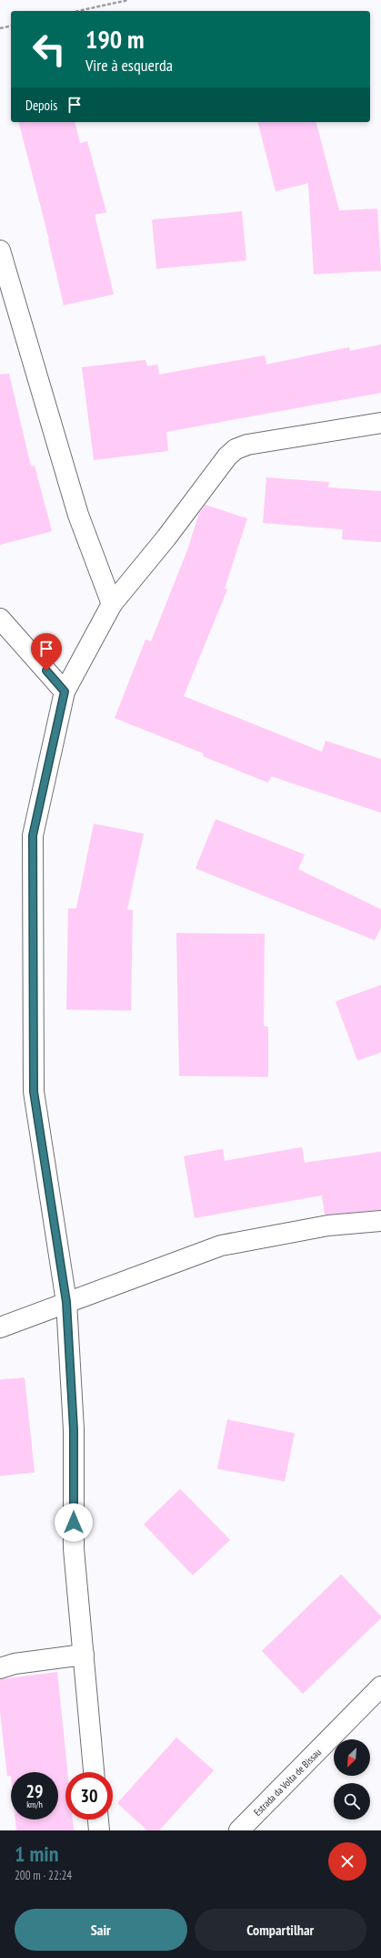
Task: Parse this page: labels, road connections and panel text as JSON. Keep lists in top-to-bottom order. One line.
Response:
{"streets":{"street":["Estrada da Volta de Bissau"]},"north":"bottom left","page":{"turn":["190 m","Vire à esquerda"],"then":"Depois","speed":"29 km/h","limit":"30","heading":["1 min","200 m · 22:24"],"buttons":["Sair","Compartilhar"]}}
